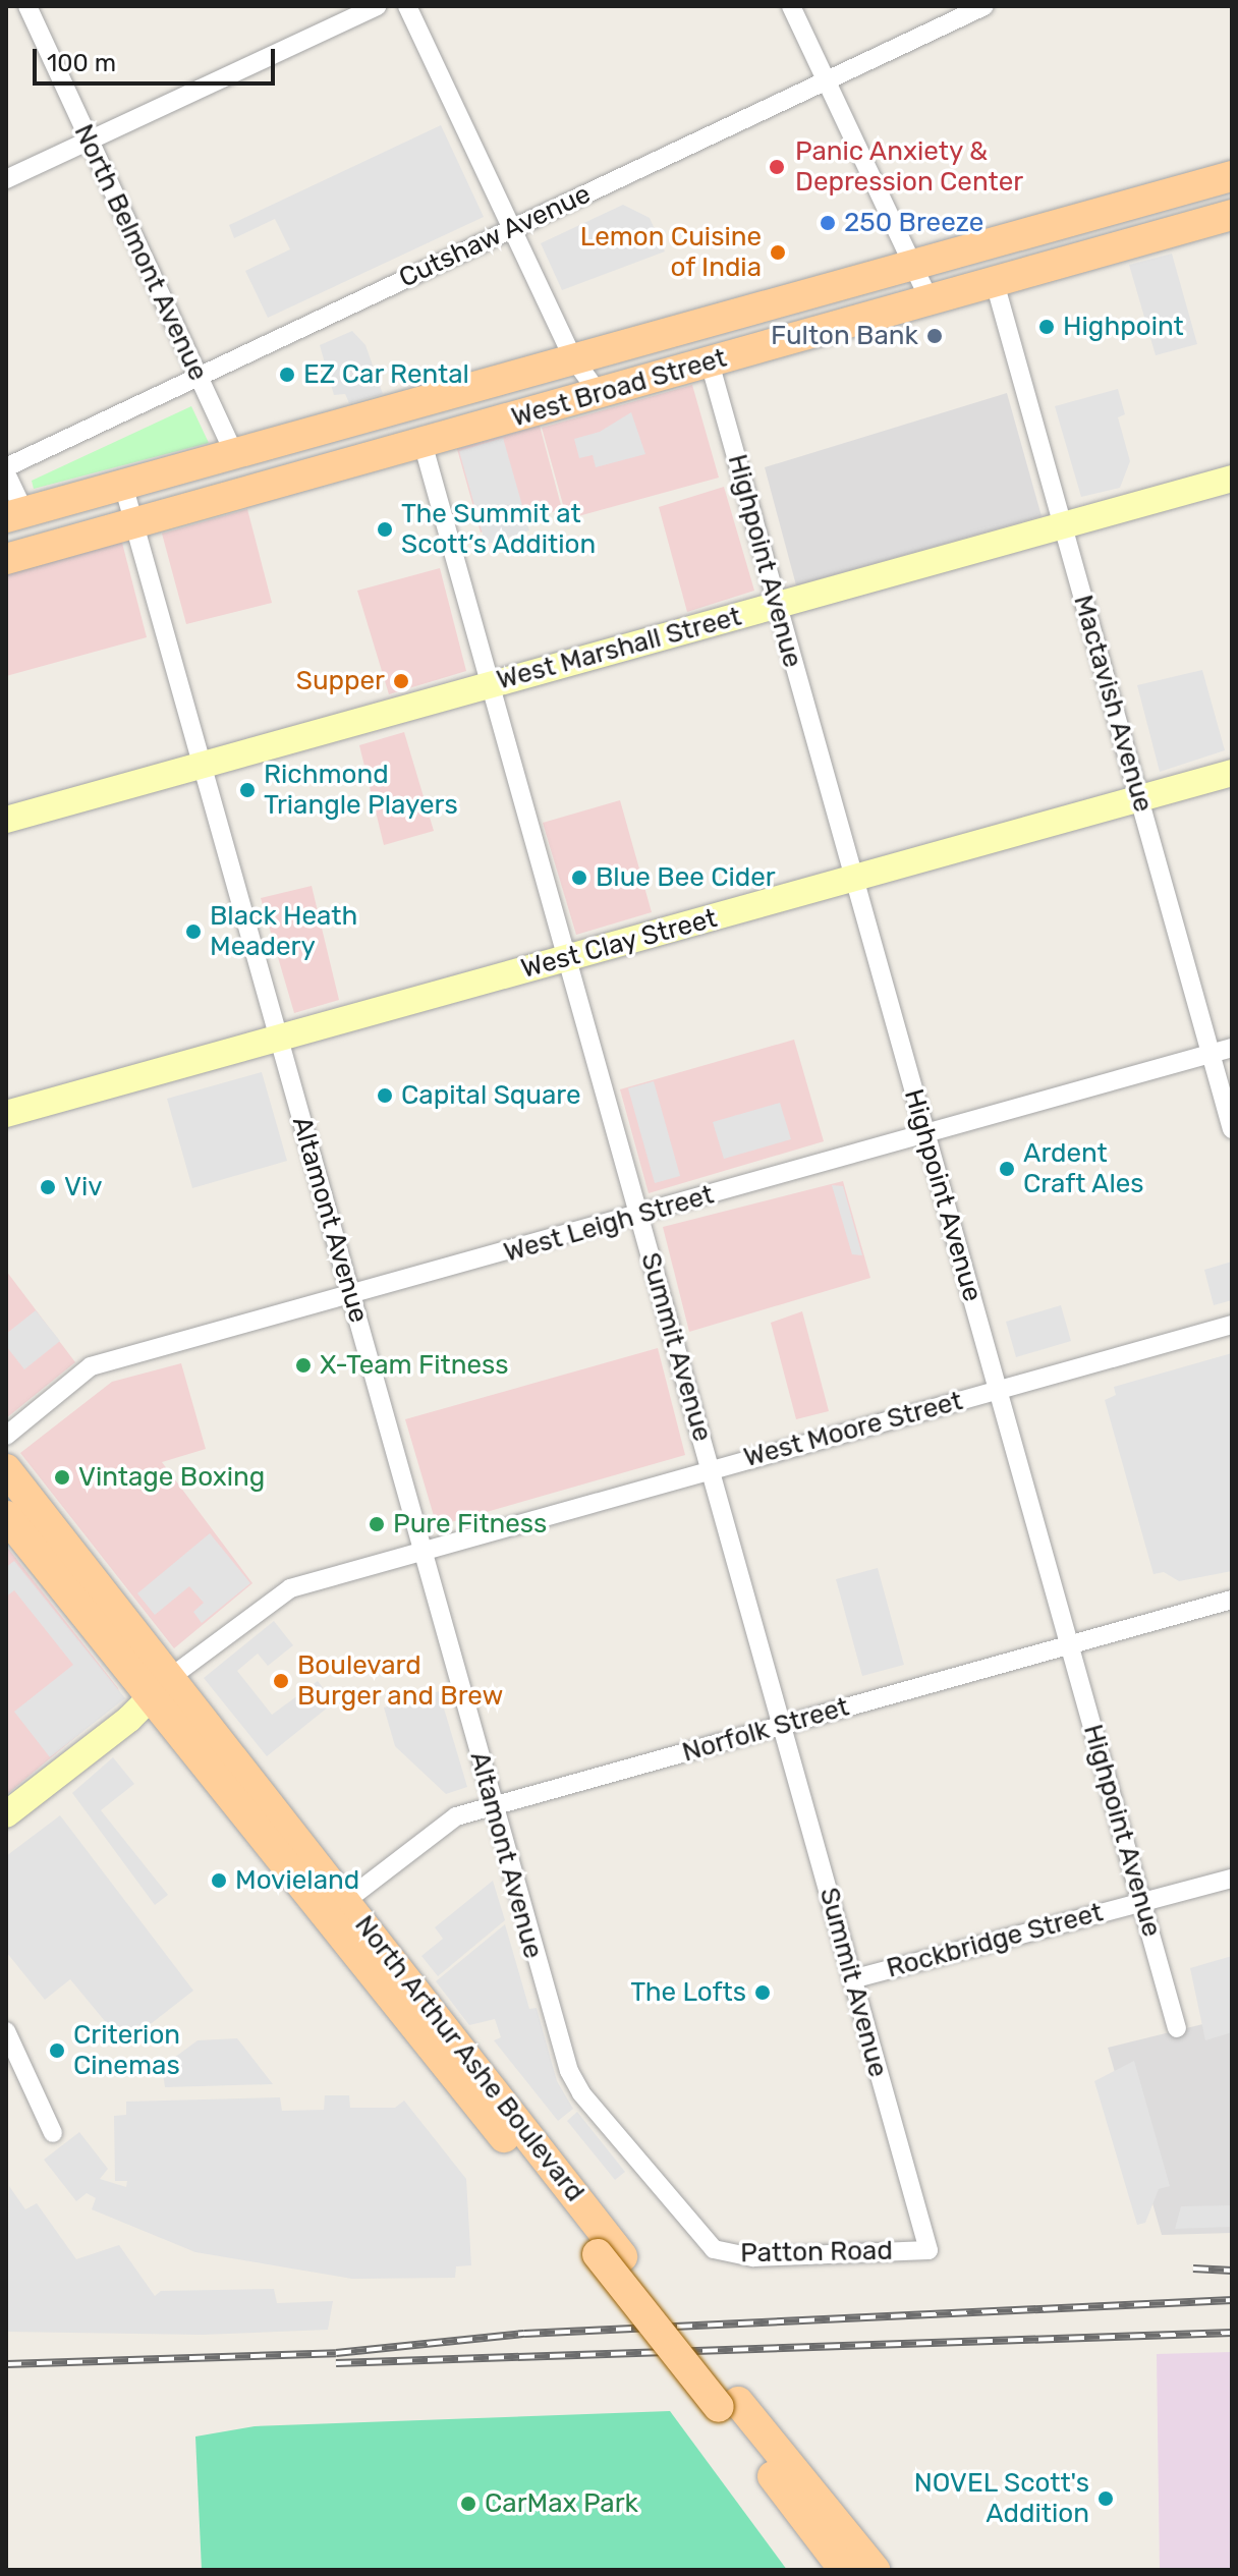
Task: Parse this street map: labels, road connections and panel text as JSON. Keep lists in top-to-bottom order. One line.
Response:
{"streets":{"main road":["West Broad Street","North Arthur Ashe Boulevard"],"street":["Cutshaw Avenue","North Belmont Avenue","Highpoint Avenue","West Marshall Street","Mactavish Avenue","West Clay Street","Altamont Avenue","West Leigh Street","Summit Avenue","West Moore Street","Norfolk Street","Rockbridge Street","Patton Road"]},"crossings":[["Cutshaw Avenue","North Belmont Avenue"],["North Belmont Avenue","West Broad Street"],["West Broad Street","Highpoint Avenue"],["West Broad Street","Mactavish Avenue"],["West Broad Street","Altamont Avenue"],["West Broad Street","Summit Avenue"],["Highpoint Avenue","West Marshall Street"],["Highpoint Avenue","West Clay Street"],["Highpoint Avenue","West Leigh Street"],["Highpoint Avenue","West Moore Street"],["Highpoint Avenue","Norfolk Street"],["Highpoint Avenue","Rockbridge Street"],["West Marshall Street","Mactavish Avenue"],["West Marshall Street","Altamont Avenue"],["West Marshall Street","Summit Avenue"],["Mactavish Avenue","West Clay Street"],["Mactavish Avenue","West Leigh Street"],["West Clay Street","Altamont Avenue"],["West Clay Street","Summit Avenue"],["Altamont Avenue","West Leigh Street"],["Altamont Avenue","West Moore Street"],["Altamont Avenue","Norfolk Street"],["Altamont Avenue","Patton Road"],["West Leigh Street","Summit Avenue"],["Summit Avenue","West Moore Street"],["Summit Avenue","Norfolk Street"],["Summit Avenue","Rockbridge Street"],["Summit Avenue","Patton Road"],["West Moore Street","North Arthur Ashe Boulevard"],["Norfolk Street","North Arthur Ashe Boulevard"]],"places":["Panic Anxiety & Depression Center","250 Breeze","Lemon Cuisine of India","Highpoint","Fulton Bank","EZ Car Rental","The Summit at Scott’s Addition","Supper","Richmond Triangle Players","Blue Bee Cider","Black Heath Meadery","Capital Square","Ardent Craft Ales","Viv","X-Team Fitness","Vintage Boxing","Pure Fitness","Boulevard Burger and Brew","Movieland","The Lofts","Criterion Cinemas","NOVEL Scott's Addition","CarMax Park"],"scale_bar":"100 m"}
